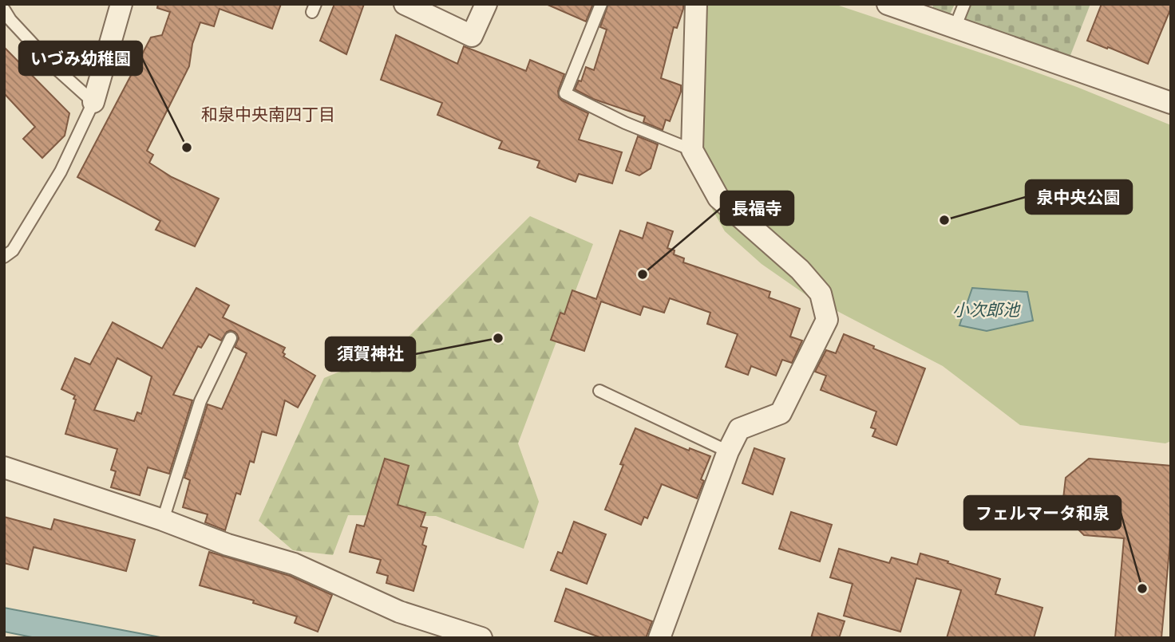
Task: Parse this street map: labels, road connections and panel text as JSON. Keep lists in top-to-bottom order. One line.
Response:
{"districts":["和泉中央南四丁目"],"water":["小次郎池"],"places":["いづみ幼稚園","泉中央公園","長福寺","須賀神社","フェルマータ和泉"]}
